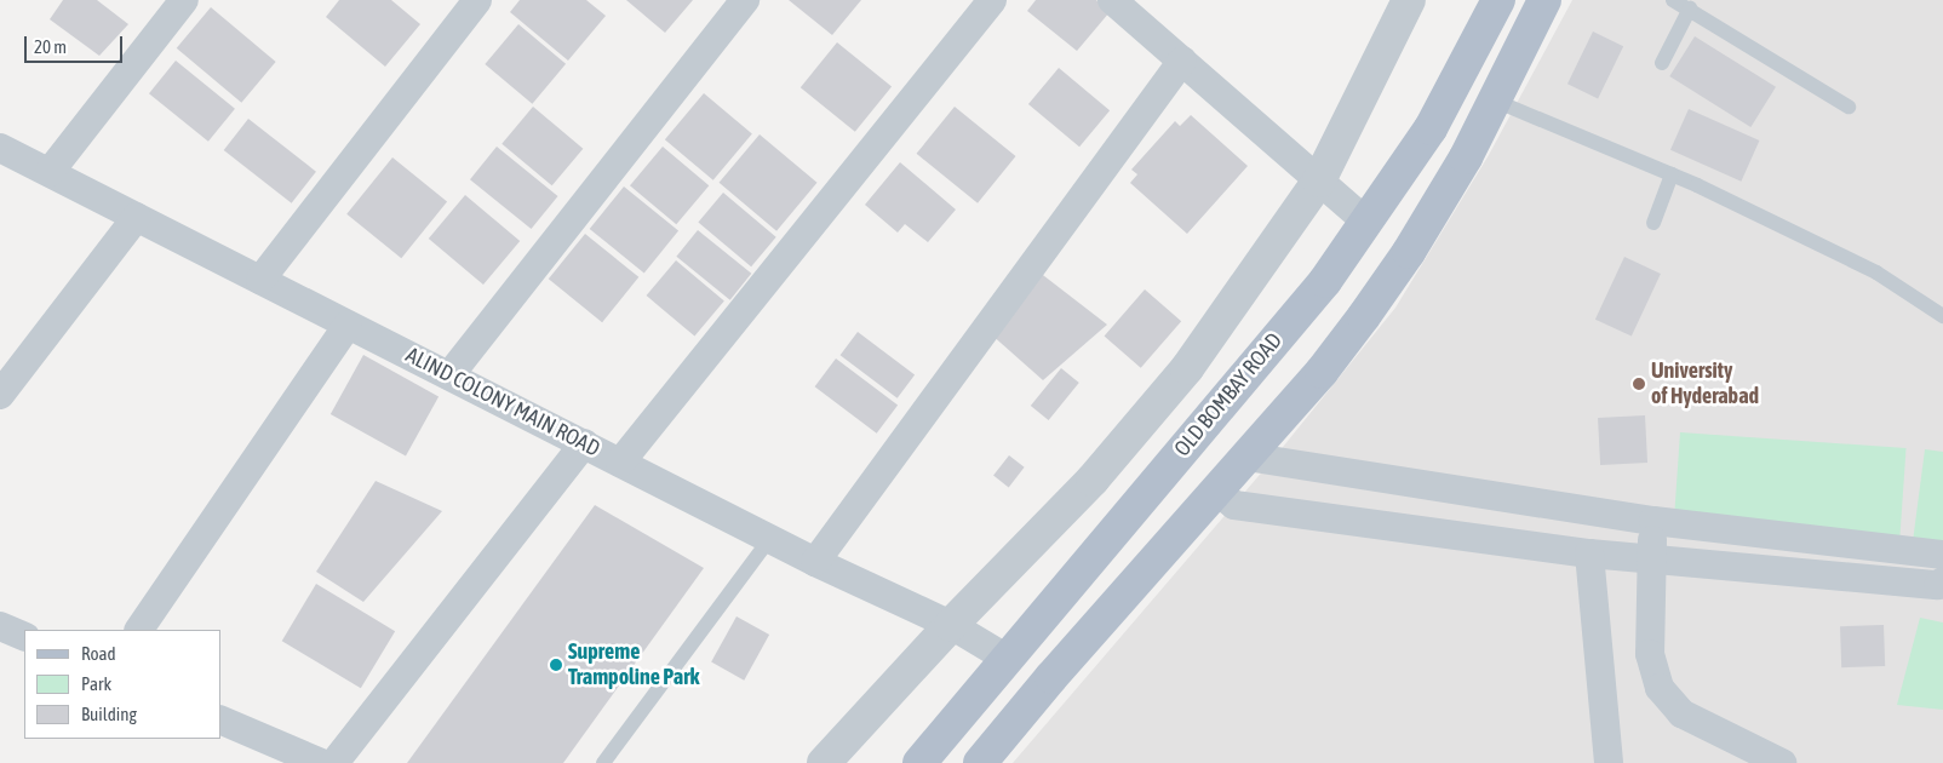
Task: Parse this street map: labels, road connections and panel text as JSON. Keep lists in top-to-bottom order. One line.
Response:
{"streets":{"main road":["OLD BOMBAY ROAD"],"street":["ALIND COLONY MAIN ROAD"]},"crossings":[["OLD BOMBAY ROAD","ALIND COLONY MAIN ROAD"]],"places":["University of Hyderabad","Supreme Trampoline Park"],"legend":["Road","Park","Building"],"scale_bar":"20 m"}
